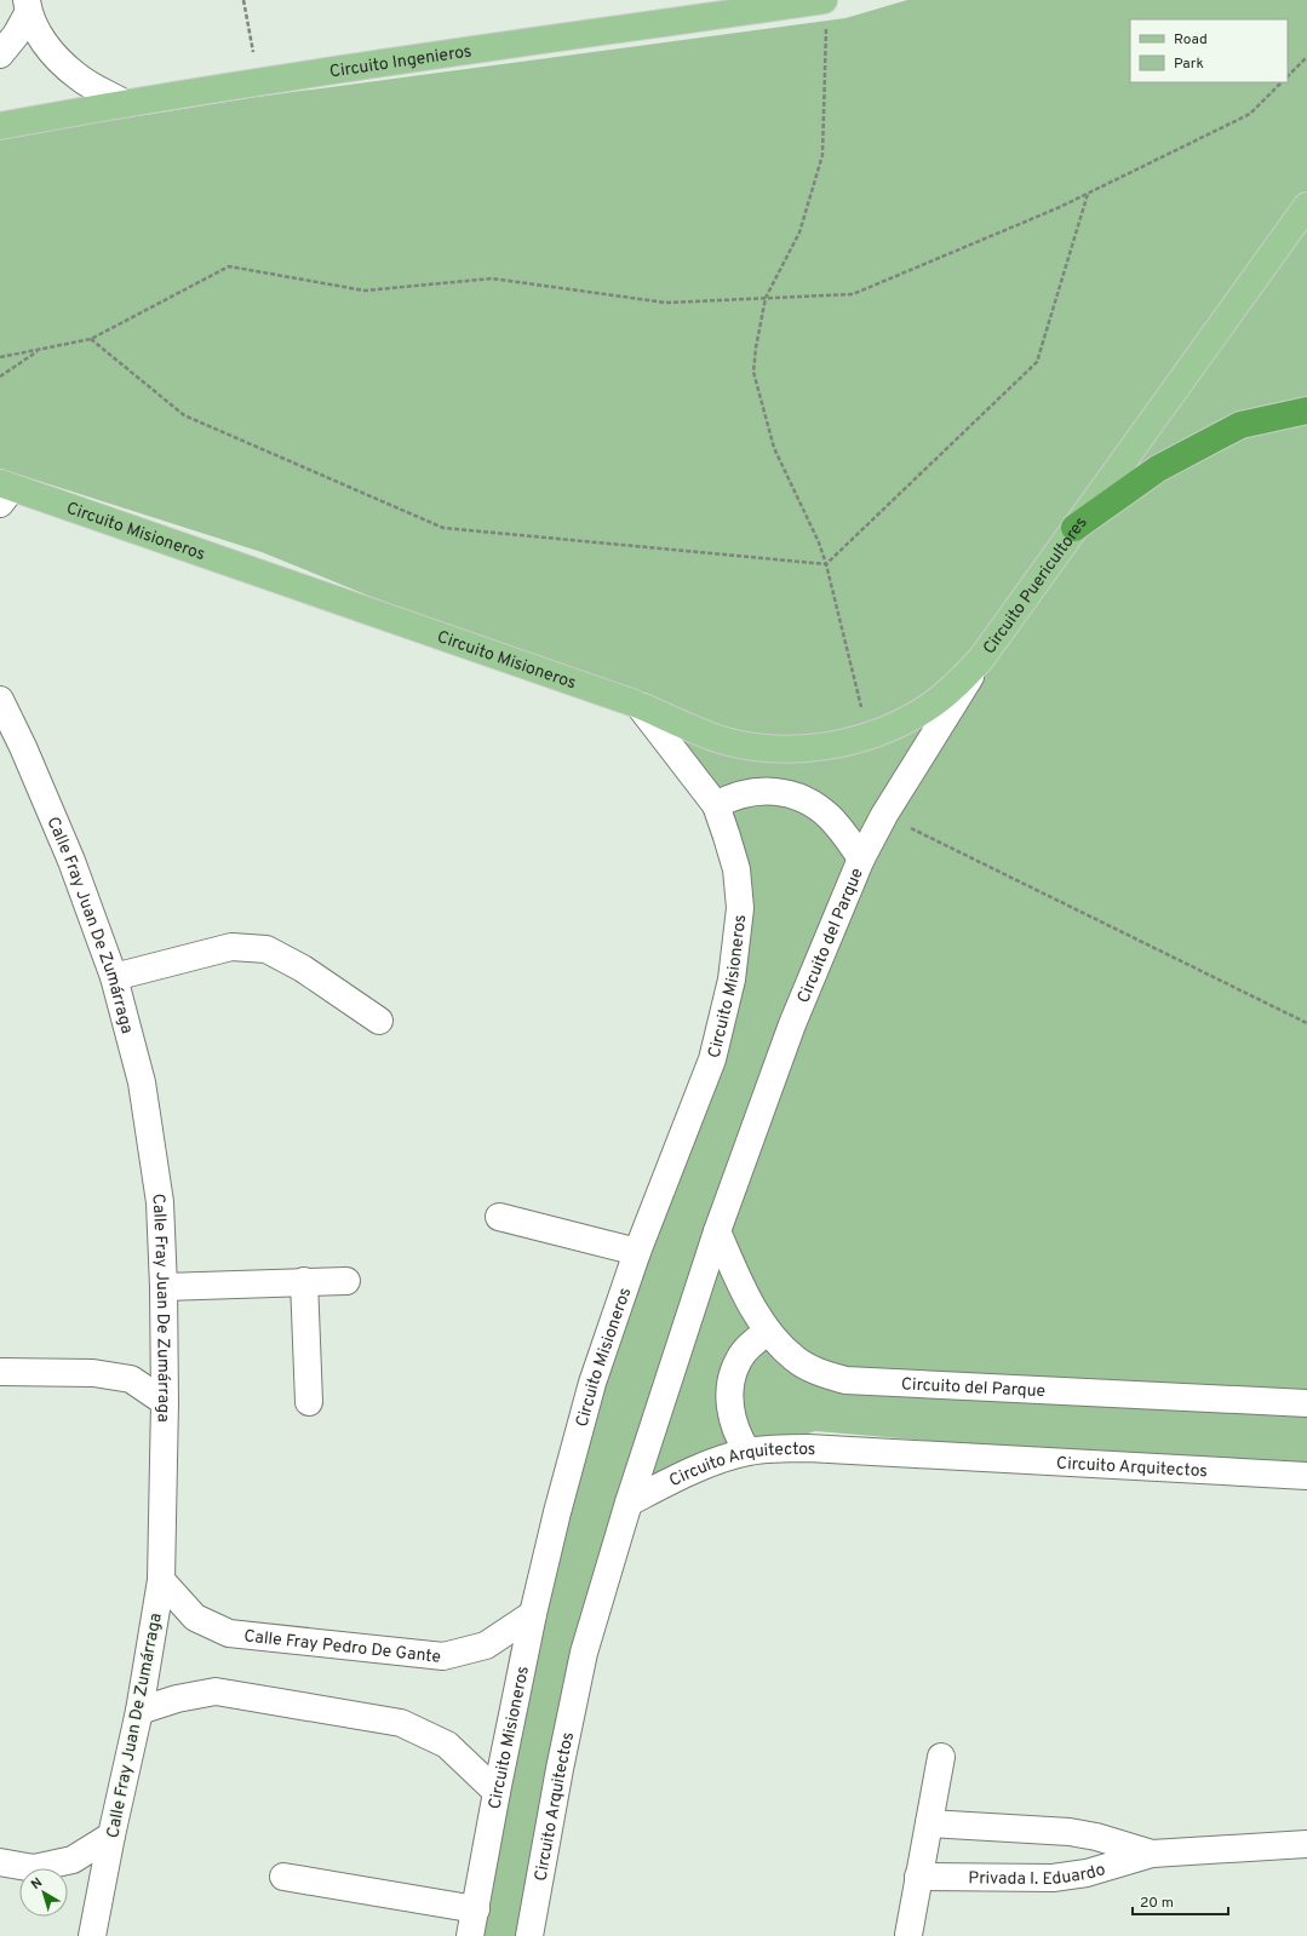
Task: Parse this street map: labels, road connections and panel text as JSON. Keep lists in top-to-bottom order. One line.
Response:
{"streets":{"main road":["Circuito Ingenieros","Circuito Misioneros","Circuito Puericultores"],"street":["Calle Fray Juan De Zumárraga","Circuito del Parque","Circuito Arquitectos","Calle Fray Pedro De Gante","Privada I. Eduardo"]},"crossings":[["Circuito Misioneros","Circuito Puericultores"],["Circuito Misioneros","Calle Fray Pedro De Gante"],["Circuito Puericultores","Circuito del Parque"],["Calle Fray Juan De Zumárraga","Calle Fray Pedro De Gante"],["Circuito del Parque","Circuito Arquitectos"]],"legend":["Road","Park"],"scale_bar":"20 m","north":"top left"}
